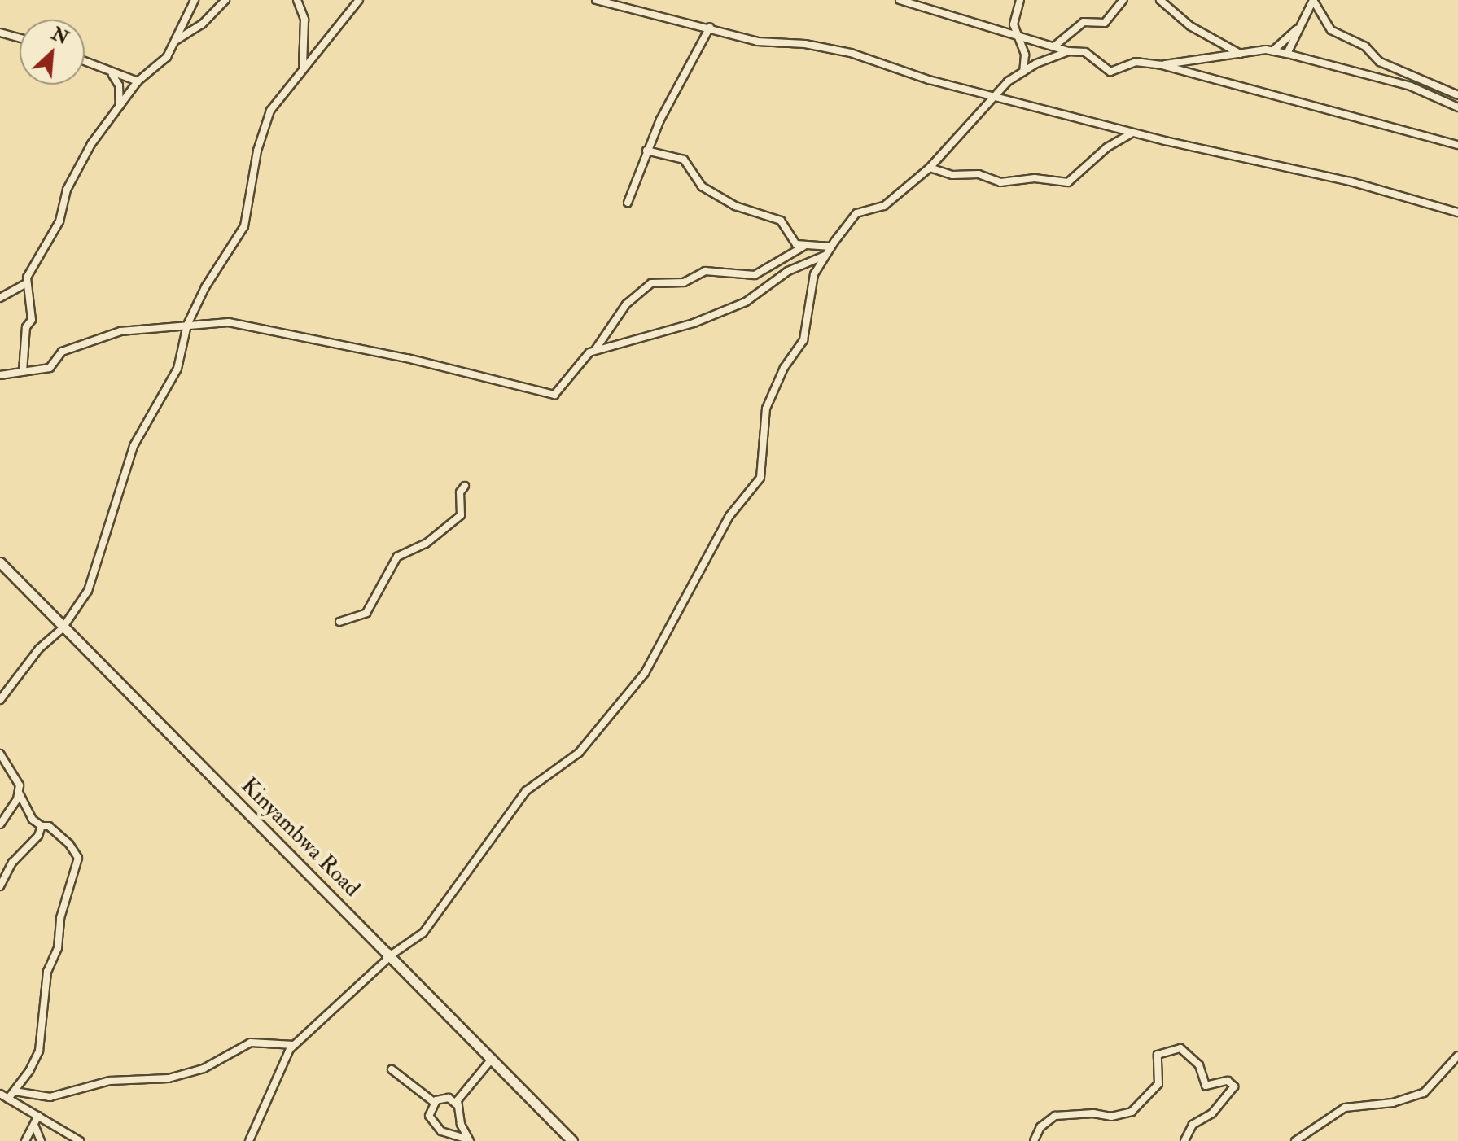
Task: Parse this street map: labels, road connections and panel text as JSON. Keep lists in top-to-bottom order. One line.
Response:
{"streets":{"street":["Kinyambwa Road"]},"north":"top right"}
